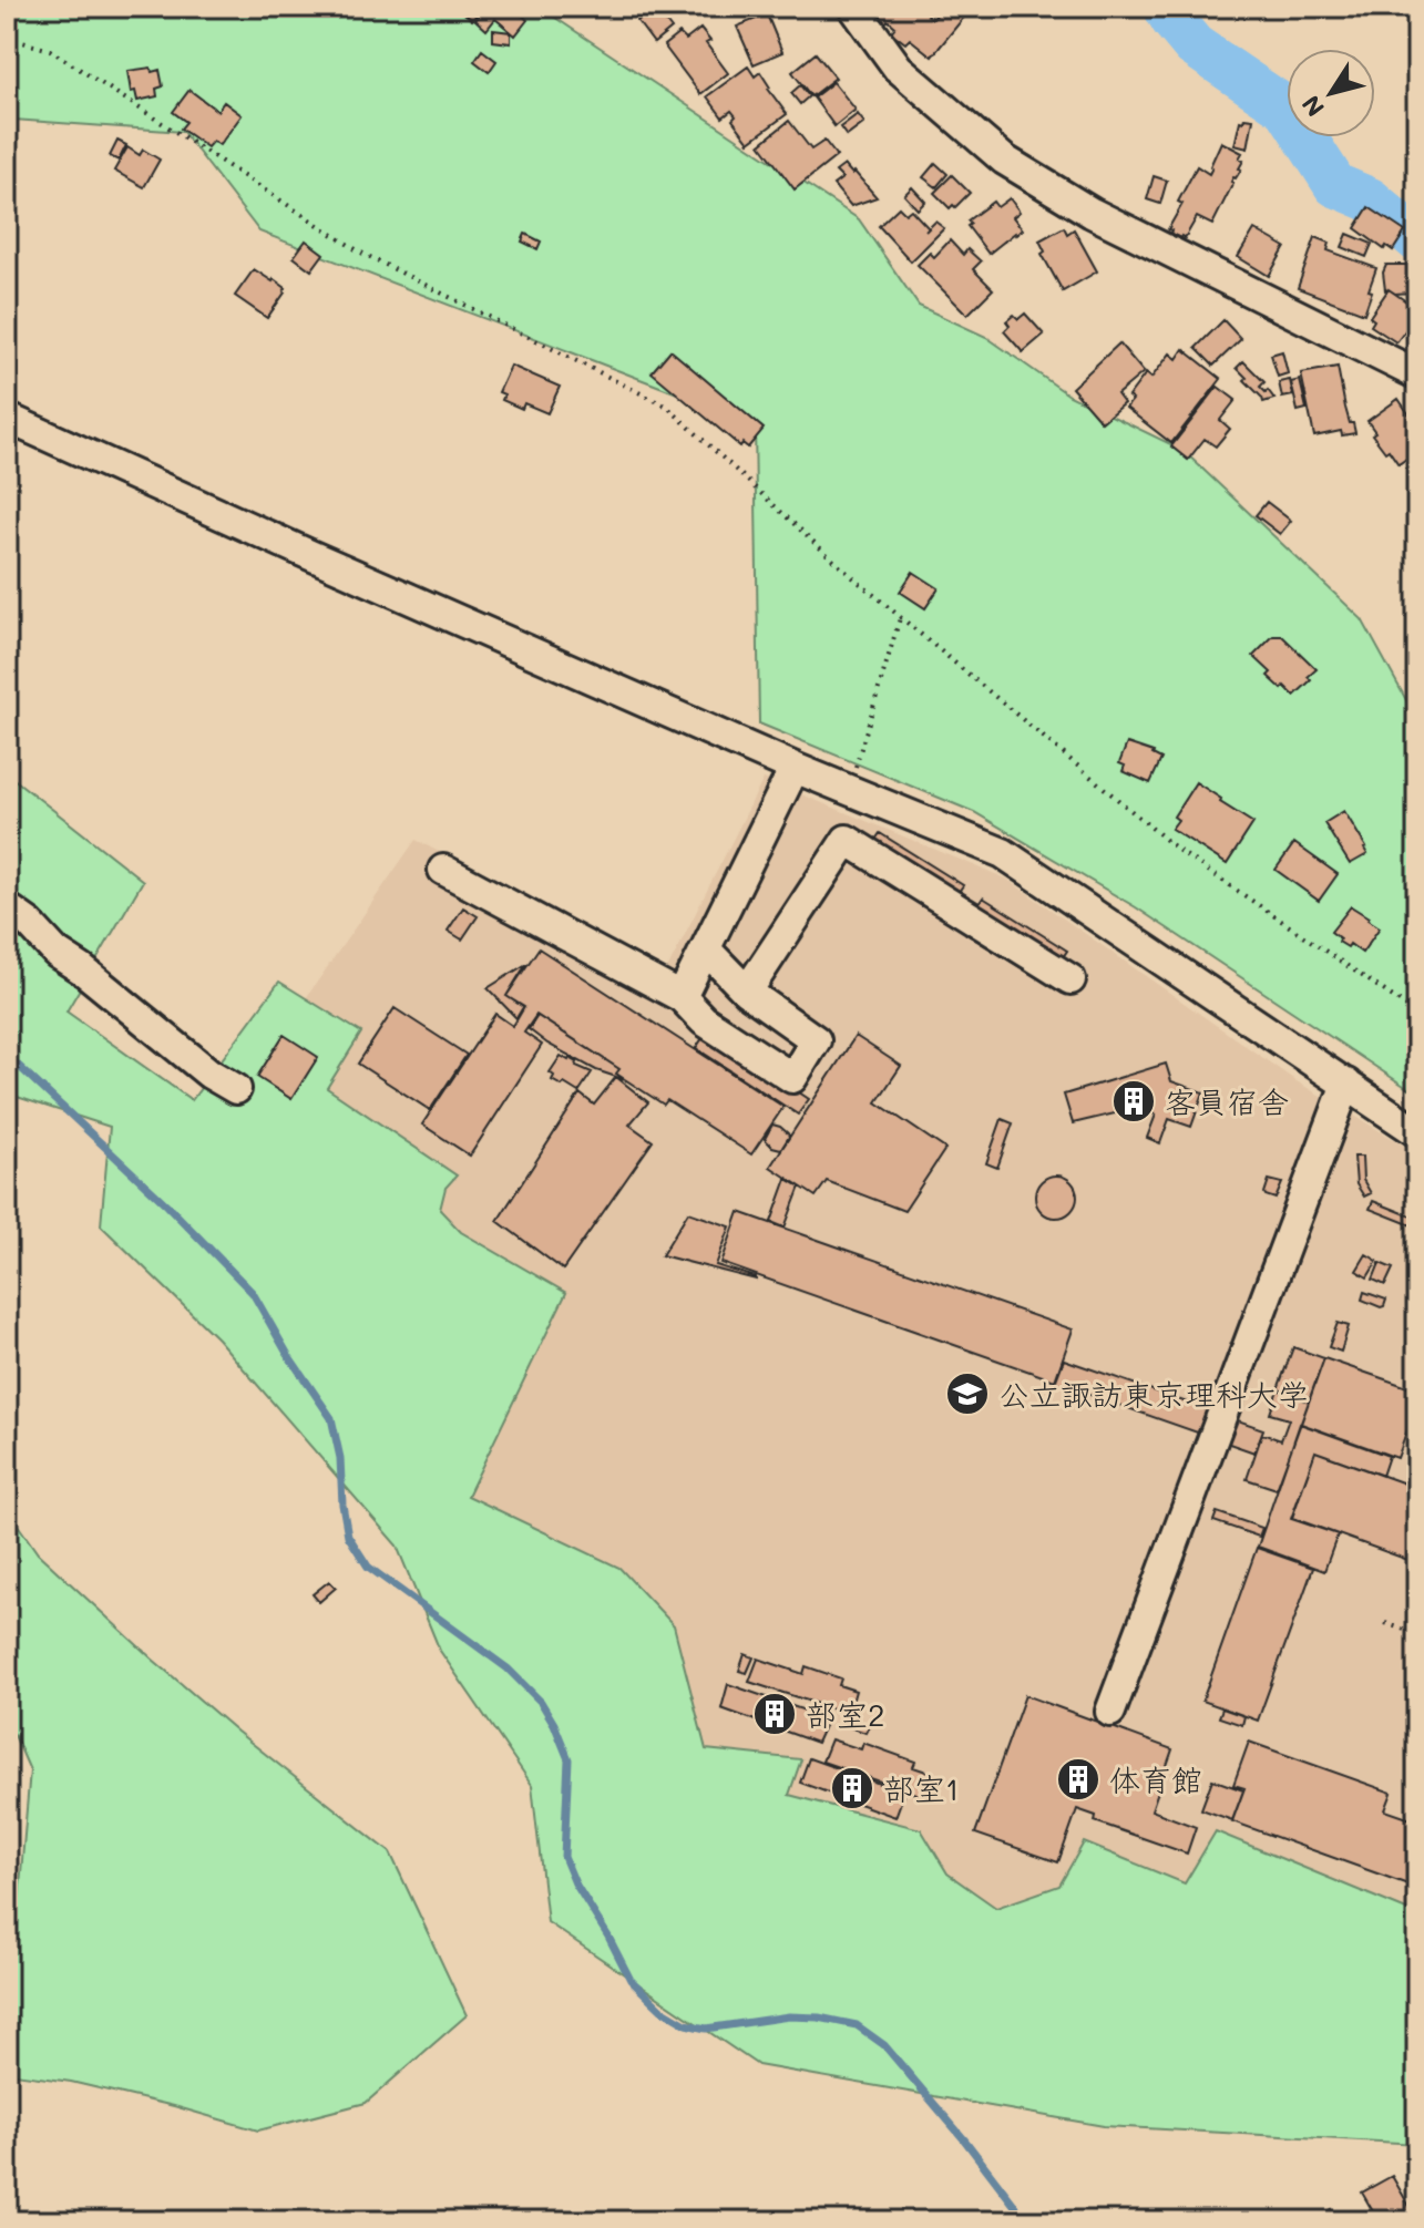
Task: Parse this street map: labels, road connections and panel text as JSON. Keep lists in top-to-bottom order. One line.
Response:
{"places":{"building":["客員宿舎","部室2","体育館","部室1"],"school or university":["公立諏訪東京理科大学"]},"north":"bottom left"}
